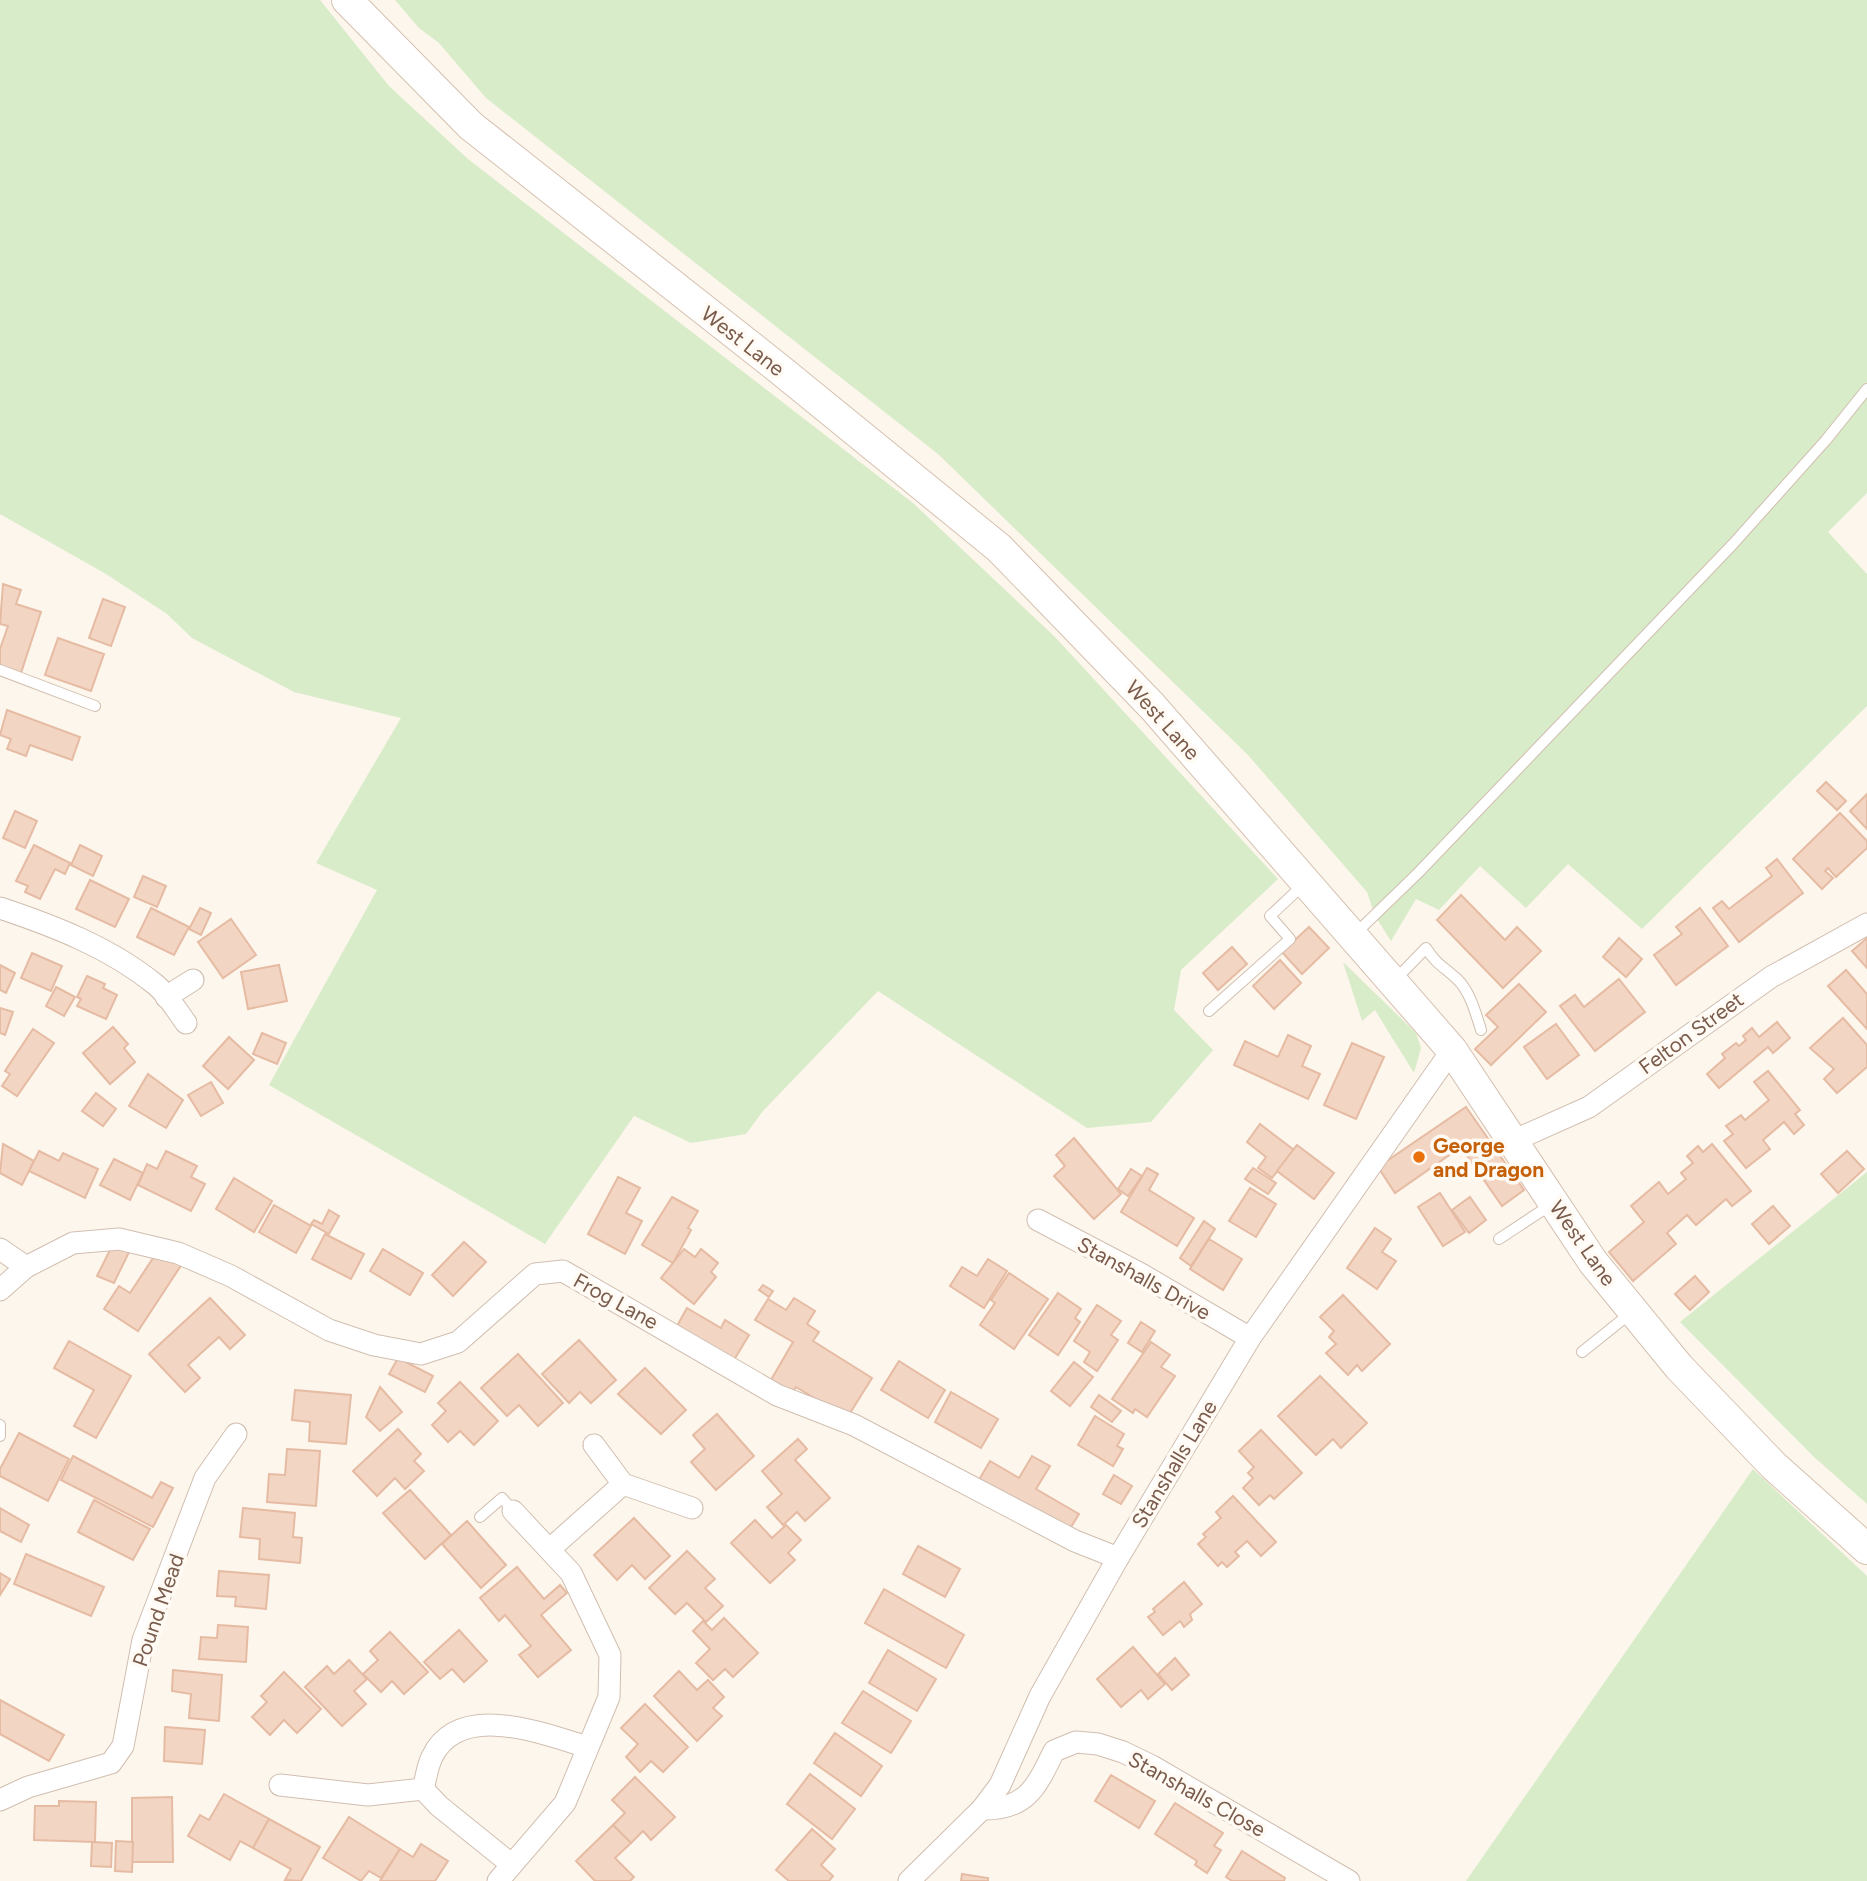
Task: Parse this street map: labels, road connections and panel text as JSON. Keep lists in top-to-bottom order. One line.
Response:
{"streets":{"street":["West Lane","Felton Street","Stanshalls Drive","Frog Lane","Stanshalls Lane","Pound Mead","Stanshalls Close"]},"crossings":[["West Lane","Felton Street"],["West Lane","Stanshalls Lane"],["Stanshalls Drive","Stanshalls Lane"],["Frog Lane","Stanshalls Lane"],["Stanshalls Lane","Stanshalls Close"]],"places":["George and Dragon"]}
